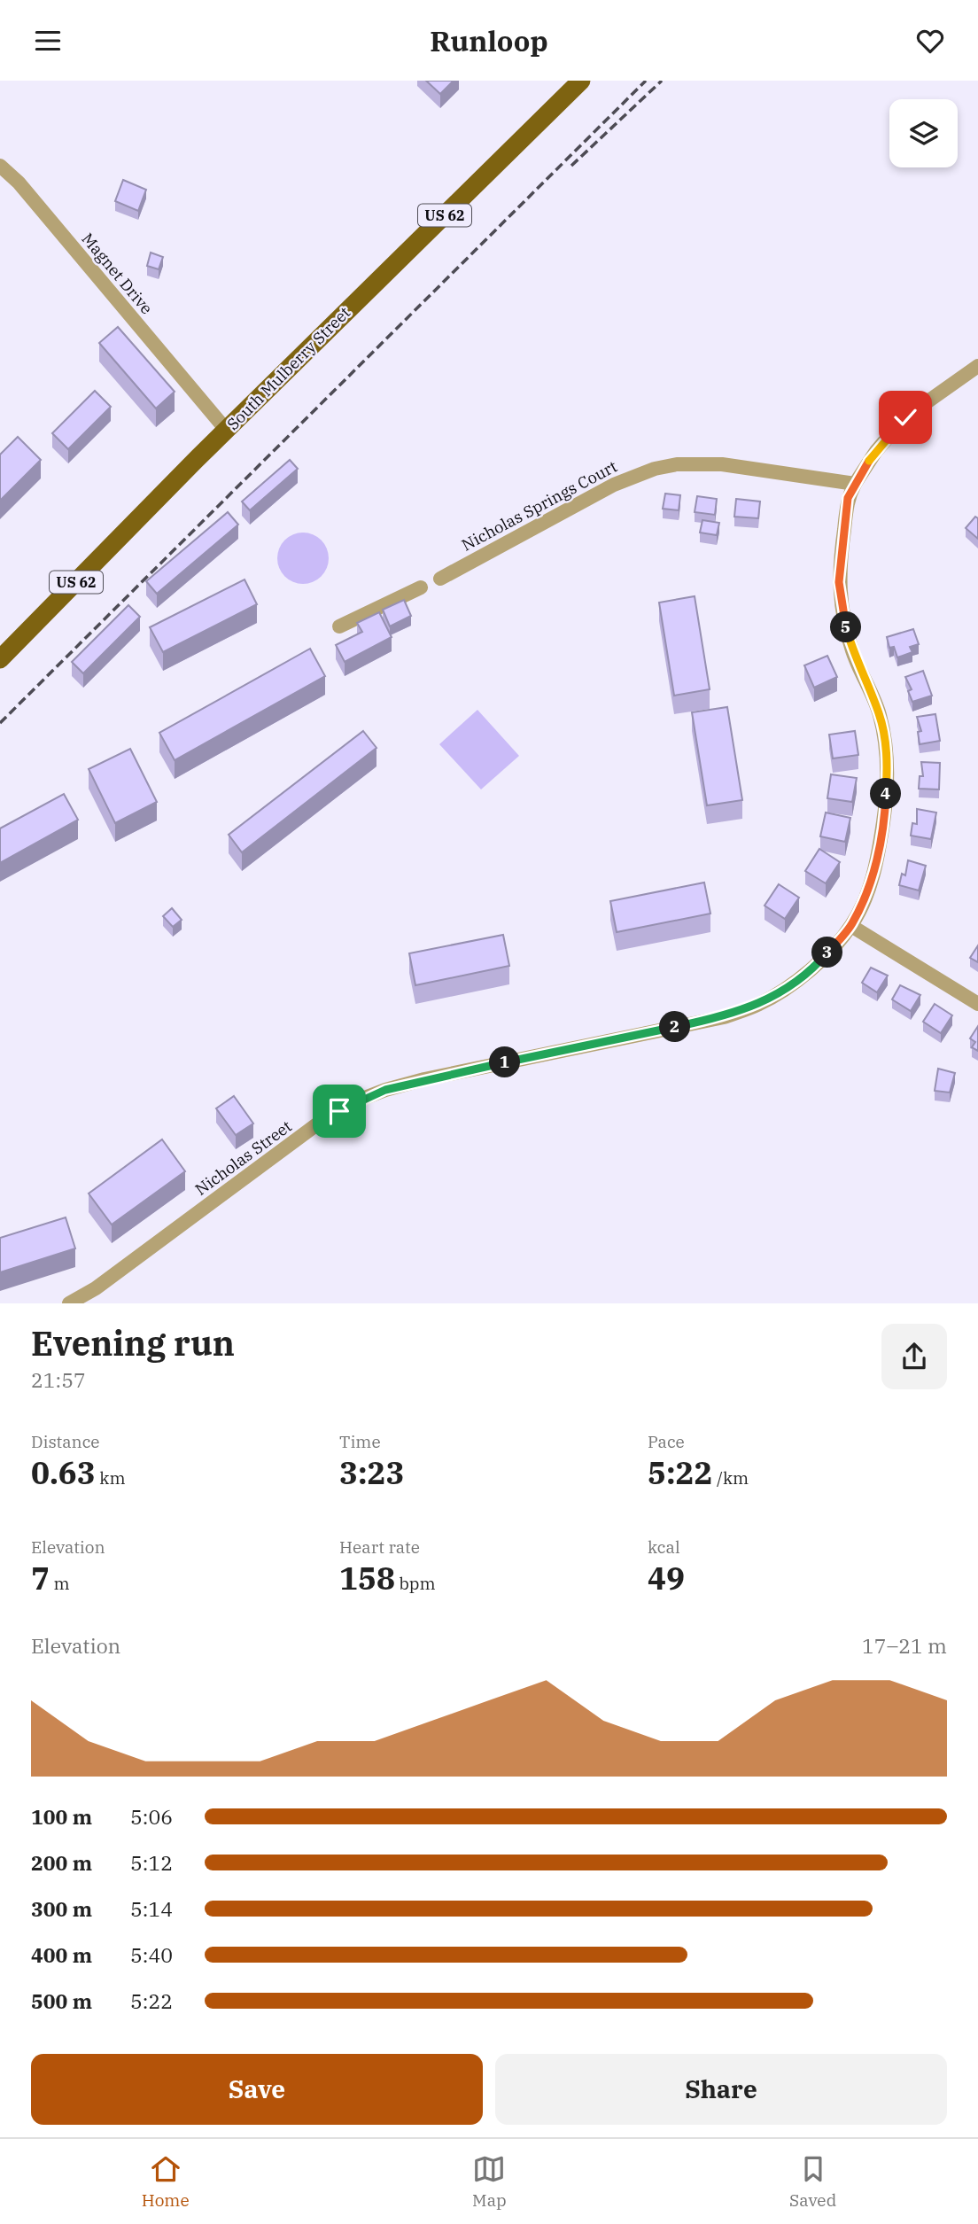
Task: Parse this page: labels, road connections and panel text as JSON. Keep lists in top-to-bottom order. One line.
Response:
{"streets":{"main road":["US 62","South Mulberry Street"],"street":["Magnet Drive","Nicholas Springs Court","Nicholas Street"]},"crossings":[["Magnet Drive","South Mulberry Street"],["Nicholas Springs Court","Nicholas Street"]],"page":{"header":"Runloop","pins":["5","4","3","2","1"],"heading":["Evening run","21:57"],"stats":[["Distance","0.63 km"],["Time","3:23"],["Pace","5:22 /km"],["Elevation","7 m"],["Heart rate","158 bpm"],["kcal","49"]],"chart":["Elevation","17–21 m"],"list":[{"name":"100 m","note":"5:06"},{"name":"200 m","note":"5:12"},{"name":"300 m","note":"5:14"},{"name":"400 m","note":"5:40"},{"name":"500 m","note":"5:22"}],"buttons":["Save","Share"],"tabs":["Home","Map","Saved"]}}
